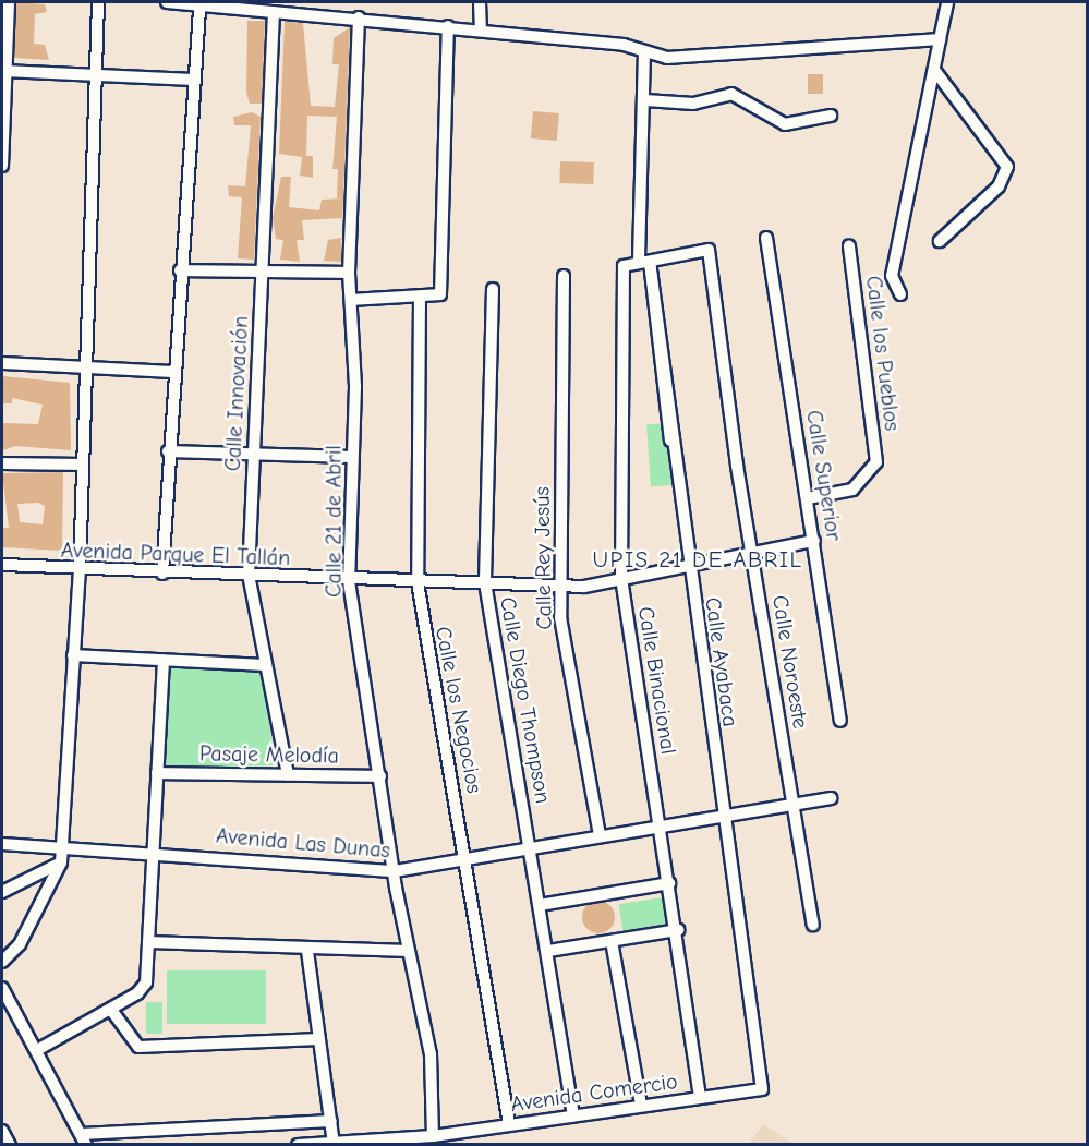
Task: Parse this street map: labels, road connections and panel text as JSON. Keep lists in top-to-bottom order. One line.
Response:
{"streets":{"street":["Calle los Pueblos","Calle Innovación","Calle Superior","Calle 21 de Abril","Avenida Parque El Tallán","Calle Rey Jesús","Calle Ayabaca","Calle Noroeste","Calle Binacional","Calle Diego Thompson","Calle los Negocios","Pasaje Melodía","Avenida Las Dunas","Avenida Comercio"]},"crossings":[["Calle los Pueblos","Calle Superior"],["Calle Innovación","Avenida Parque El Tallán"],["Calle Innovación","Pasaje Melodía"],["Calle Superior","Avenida Parque El Tallán"],["Calle 21 de Abril","Avenida Parque El Tallán"],["Calle 21 de Abril","Pasaje Melodía"],["Calle 21 de Abril","Avenida Las Dunas"],["Calle 21 de Abril","Avenida Comercio"],["Avenida Parque El Tallán","Calle Rey Jesús"],["Avenida Parque El Tallán","Calle Ayabaca"],["Avenida Parque El Tallán","Calle Noroeste"],["Avenida Parque El Tallán","Calle Binacional"],["Avenida Parque El Tallán","Calle Diego Thompson"],["Avenida Parque El Tallán","Calle los Negocios"],["Calle Rey Jesús","Avenida Las Dunas"],["Calle Ayabaca","Calle Noroeste"],["Calle Ayabaca","Calle Binacional"],["Calle Ayabaca","Avenida Las Dunas"],["Calle Ayabaca","Avenida Comercio"],["Calle Noroeste","Calle Binacional"],["Calle Noroeste","Avenida Las Dunas"],["Calle Binacional","Avenida Las Dunas"],["Calle Binacional","Avenida Comercio"],["Calle Diego Thompson","Avenida Las Dunas"],["Calle Diego Thompson","Avenida Comercio"],["Calle los Negocios","Avenida Las Dunas"],["Calle los Negocios","Avenida Comercio"]],"districts":["UPIS 21 DE ABRIL"]}
